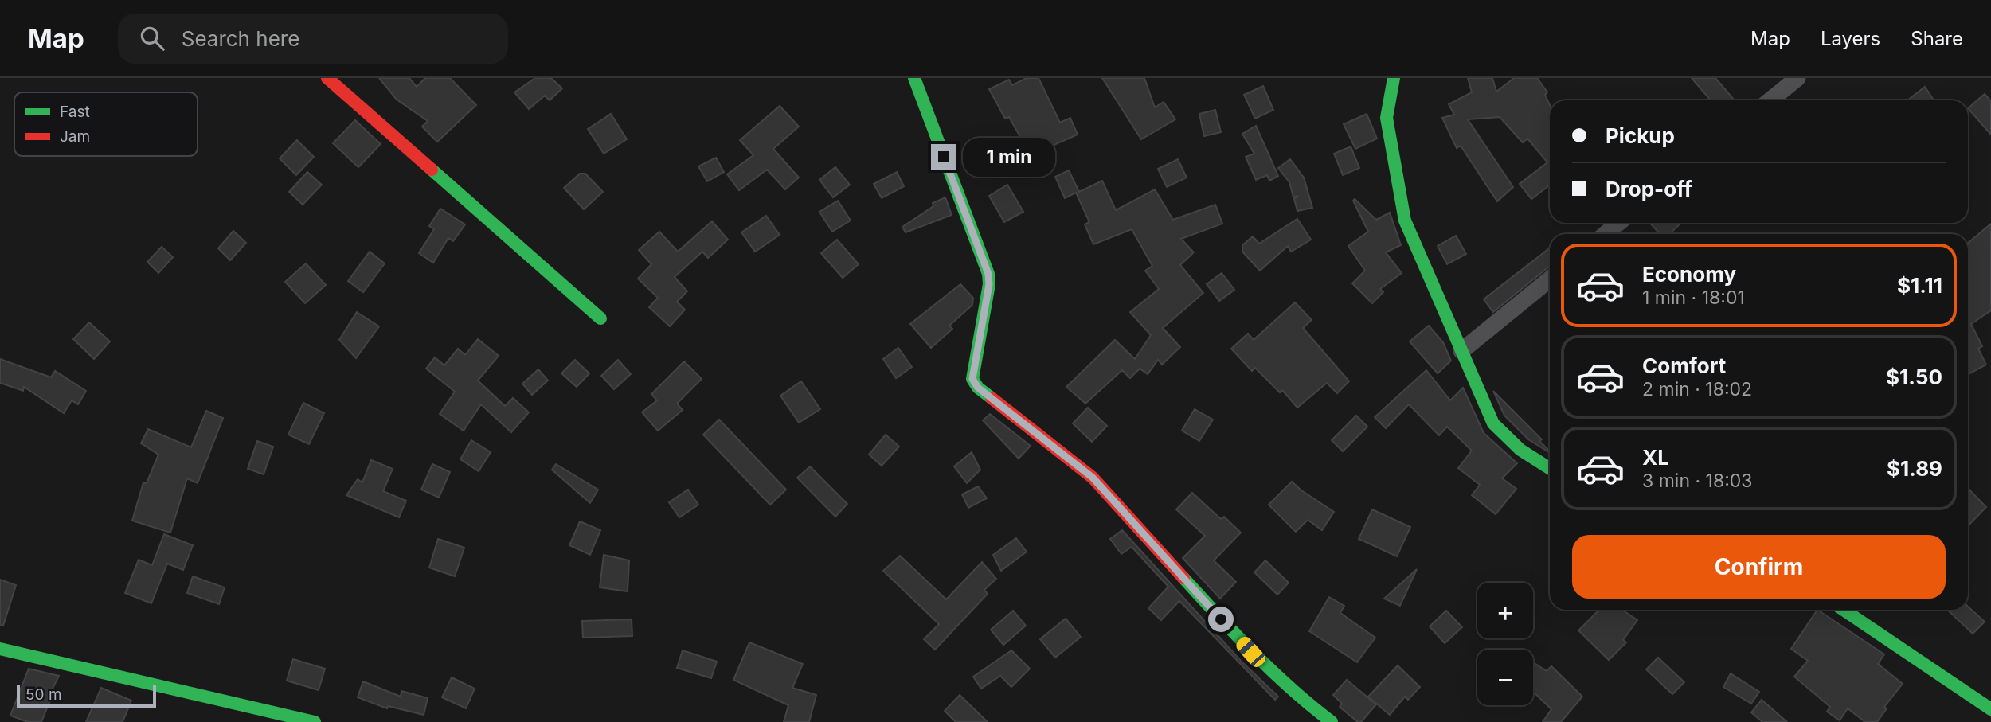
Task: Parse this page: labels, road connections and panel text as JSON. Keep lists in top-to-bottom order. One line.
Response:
{"legend":["Fast","Jam"],"scale_bar":"50 m","page":{"header":"Map","search":"Search here","nav":["Map","Layers","Share"],"banner":["Pickup","Drop-off"],"bubble":"1 min","list":[{"name":"Economy","note":"1 min · 18:01","value":"$1.11"},{"name":"Comfort","note":"2 min · 18:02","value":"$1.50"},{"name":"XL","note":"3 min · 18:03","value":"$1.89"}],"buttons":"Confirm","map_buttons":["+","−"],"scale":"50 m"}}
